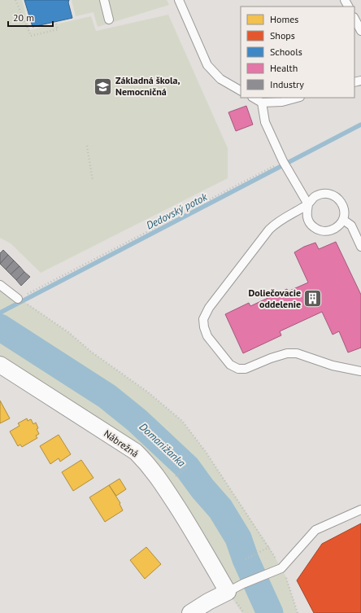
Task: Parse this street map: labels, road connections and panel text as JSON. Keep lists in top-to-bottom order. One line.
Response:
{"streets":{"street":["Nábrežná"]},"water":["Dedovský potok","Domanižanka"],"places":{"school or university":["Základná škola, Nemocničná"],"building":["Doliečovacie oddelenie"]},"legend":["Homes","Shops","Schools","Health","Industry"],"scale_bar":"20 m"}
